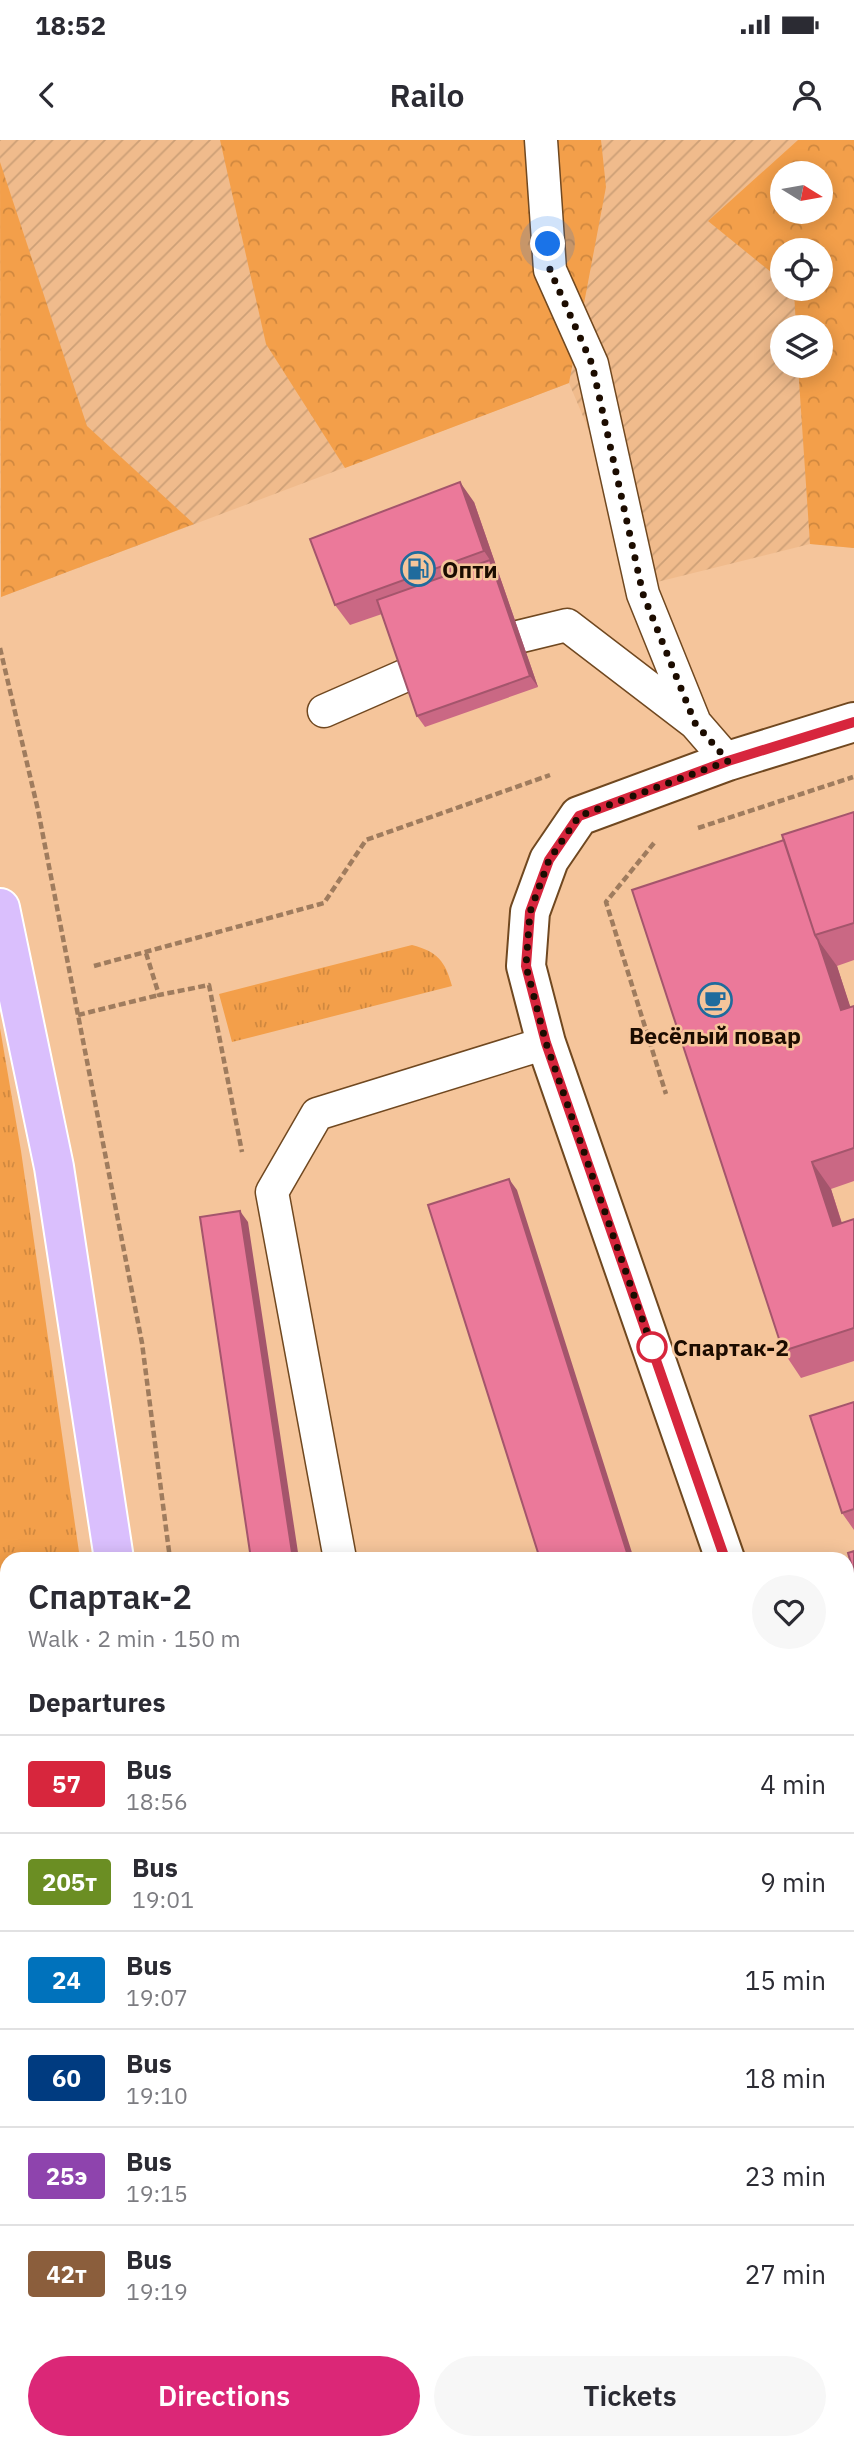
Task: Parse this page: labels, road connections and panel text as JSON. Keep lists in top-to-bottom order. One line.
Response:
{"places":{"fuel station":["Опти"],"cafe":["Весёлый повар"],"other":["Спартак-2"]},"lines":["bus line 57"],"north":"right","page":{"status":"18:52","header":"Railo","heading":[["Спартак-2","Walk · 2 min · 150 m"],"Departures"],"list":[{"mark":"57","name":"Bus","note":"18:56","value":"4 min"},{"mark":"205т","name":"Bus","note":"19:01","value":"9 min"},{"mark":"24","name":"Bus","note":"19:07","value":"15 min"},{"mark":"60","name":"Bus","note":"19:10","value":"18 min"},{"mark":"25э","name":"Bus","note":"19:15","value":"23 min"},{"mark":"42т","name":"Bus","note":"19:19","value":"27 min"}],"buttons":["Directions","Tickets"]}}
